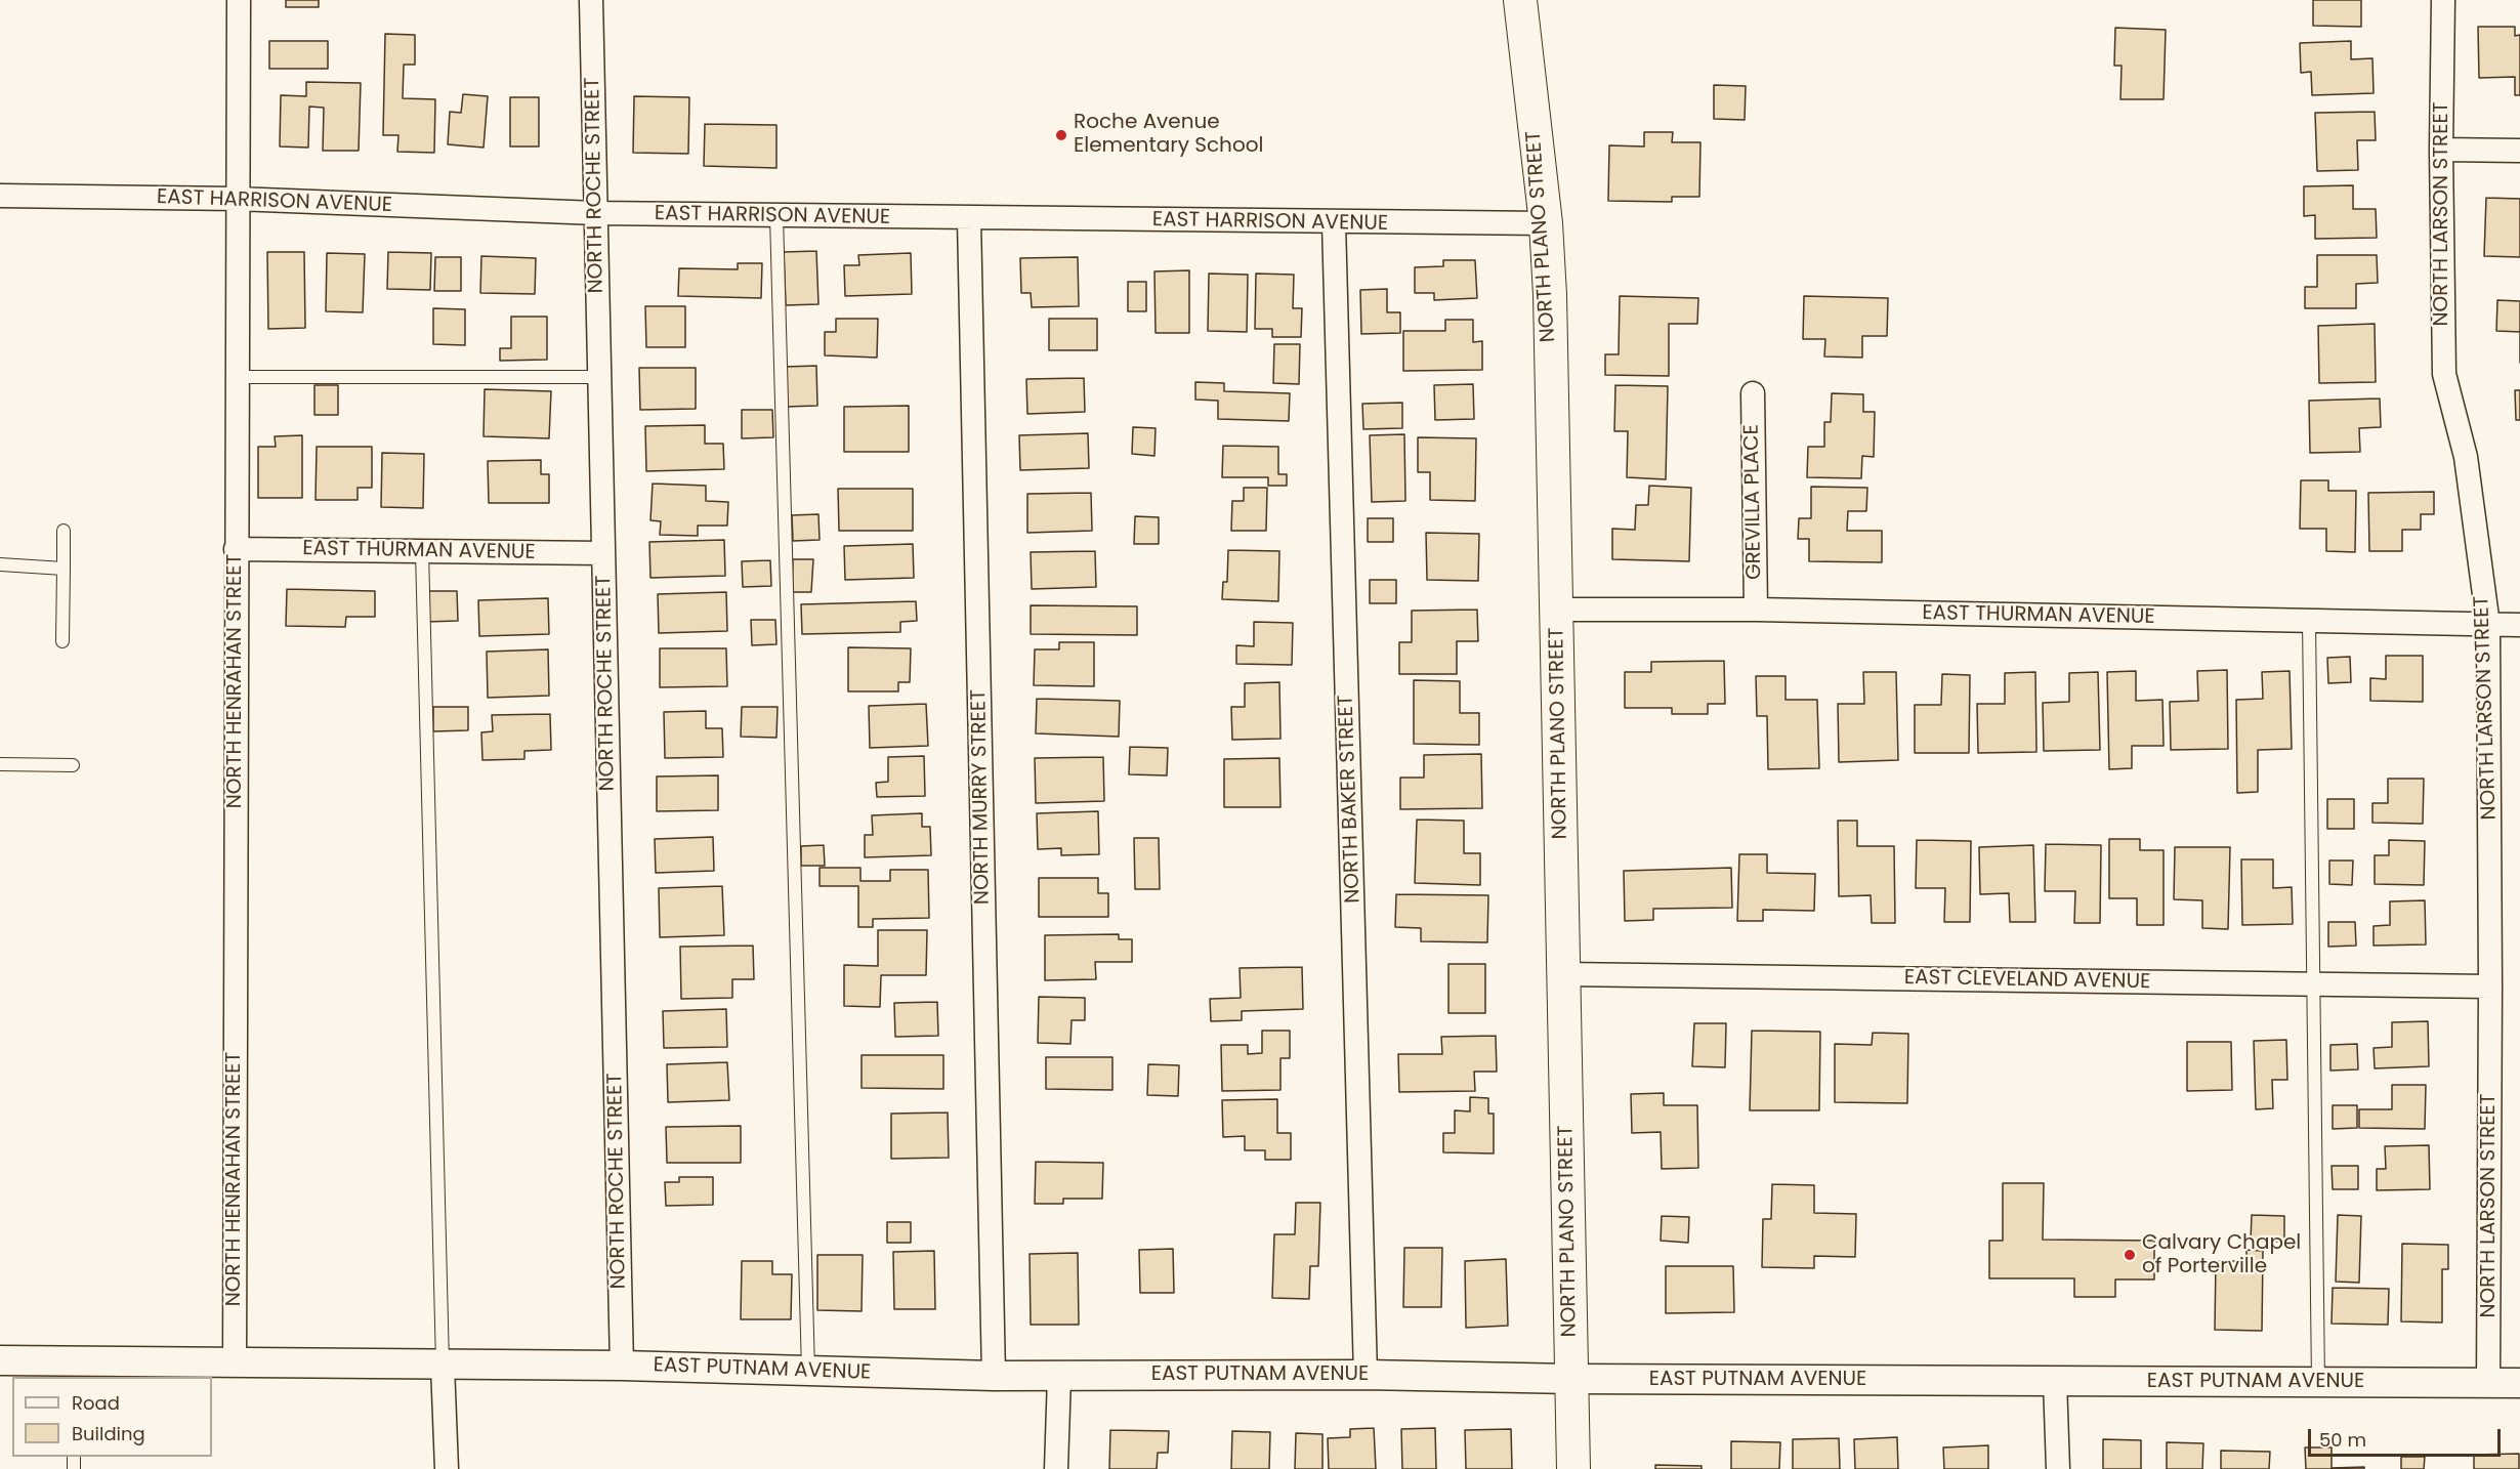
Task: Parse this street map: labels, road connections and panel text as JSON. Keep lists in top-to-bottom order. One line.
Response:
{"streets":{"main road":["NORTH PLANO STREET"],"street":["NORTH ROCHE STREET","EAST HARRISON AVENUE","NORTH LARSON STREET","GREVILLA PLACE","EAST THURMAN AVENUE","NORTH HENRAHAN STREET","NORTH MURRY STREET","NORTH BAKER STREET","EAST CLEVELAND AVENUE","EAST PUTNAM AVENUE"]},"crossings":[["NORTH ROCHE STREET","EAST HARRISON AVENUE"],["NORTH ROCHE STREET","EAST THURMAN AVENUE"],["NORTH ROCHE STREET","EAST PUTNAM AVENUE"],["EAST HARRISON AVENUE","NORTH PLANO STREET"],["EAST HARRISON AVENUE","NORTH HENRAHAN STREET"],["EAST HARRISON AVENUE","NORTH MURRY STREET"],["EAST HARRISON AVENUE","NORTH BAKER STREET"],["NORTH LARSON STREET","EAST THURMAN AVENUE"],["NORTH LARSON STREET","EAST CLEVELAND AVENUE"],["NORTH LARSON STREET","EAST PUTNAM AVENUE"],["NORTH PLANO STREET","EAST THURMAN AVENUE"],["NORTH PLANO STREET","EAST CLEVELAND AVENUE"],["NORTH PLANO STREET","EAST PUTNAM AVENUE"],["GREVILLA PLACE","EAST THURMAN AVENUE"],["EAST THURMAN AVENUE","NORTH HENRAHAN STREET"],["NORTH HENRAHAN STREET","EAST PUTNAM AVENUE"],["NORTH MURRY STREET","EAST PUTNAM AVENUE"],["NORTH BAKER STREET","EAST PUTNAM AVENUE"]],"places":["Roche Avenue Elementary School","Calvary Chapel of Porterville"],"legend":["Road","Building"],"scale_bar":"50 m"}
